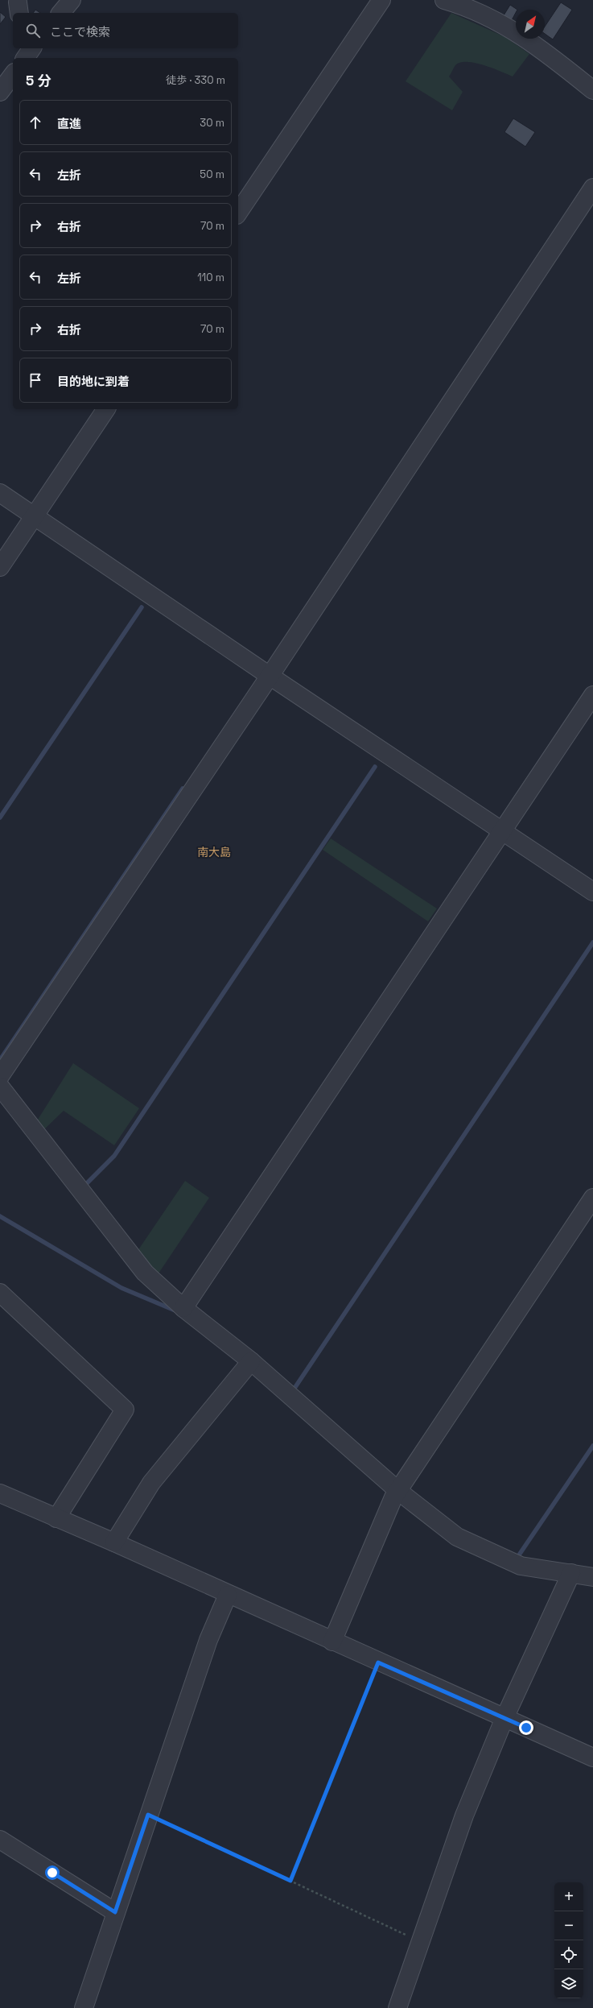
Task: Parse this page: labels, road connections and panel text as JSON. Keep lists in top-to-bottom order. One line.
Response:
{"districts":["南大島"],"north":"top right","page":{"search":"ここで検索","heading":["5 分","徒歩 · 330 m"],"list":[["直進","30 m"],["左折","50 m"],["右折","70 m"],["左折","110 m"],["右折","70 m"],"目的地に到着"],"map_buttons":["+","−"]}}
